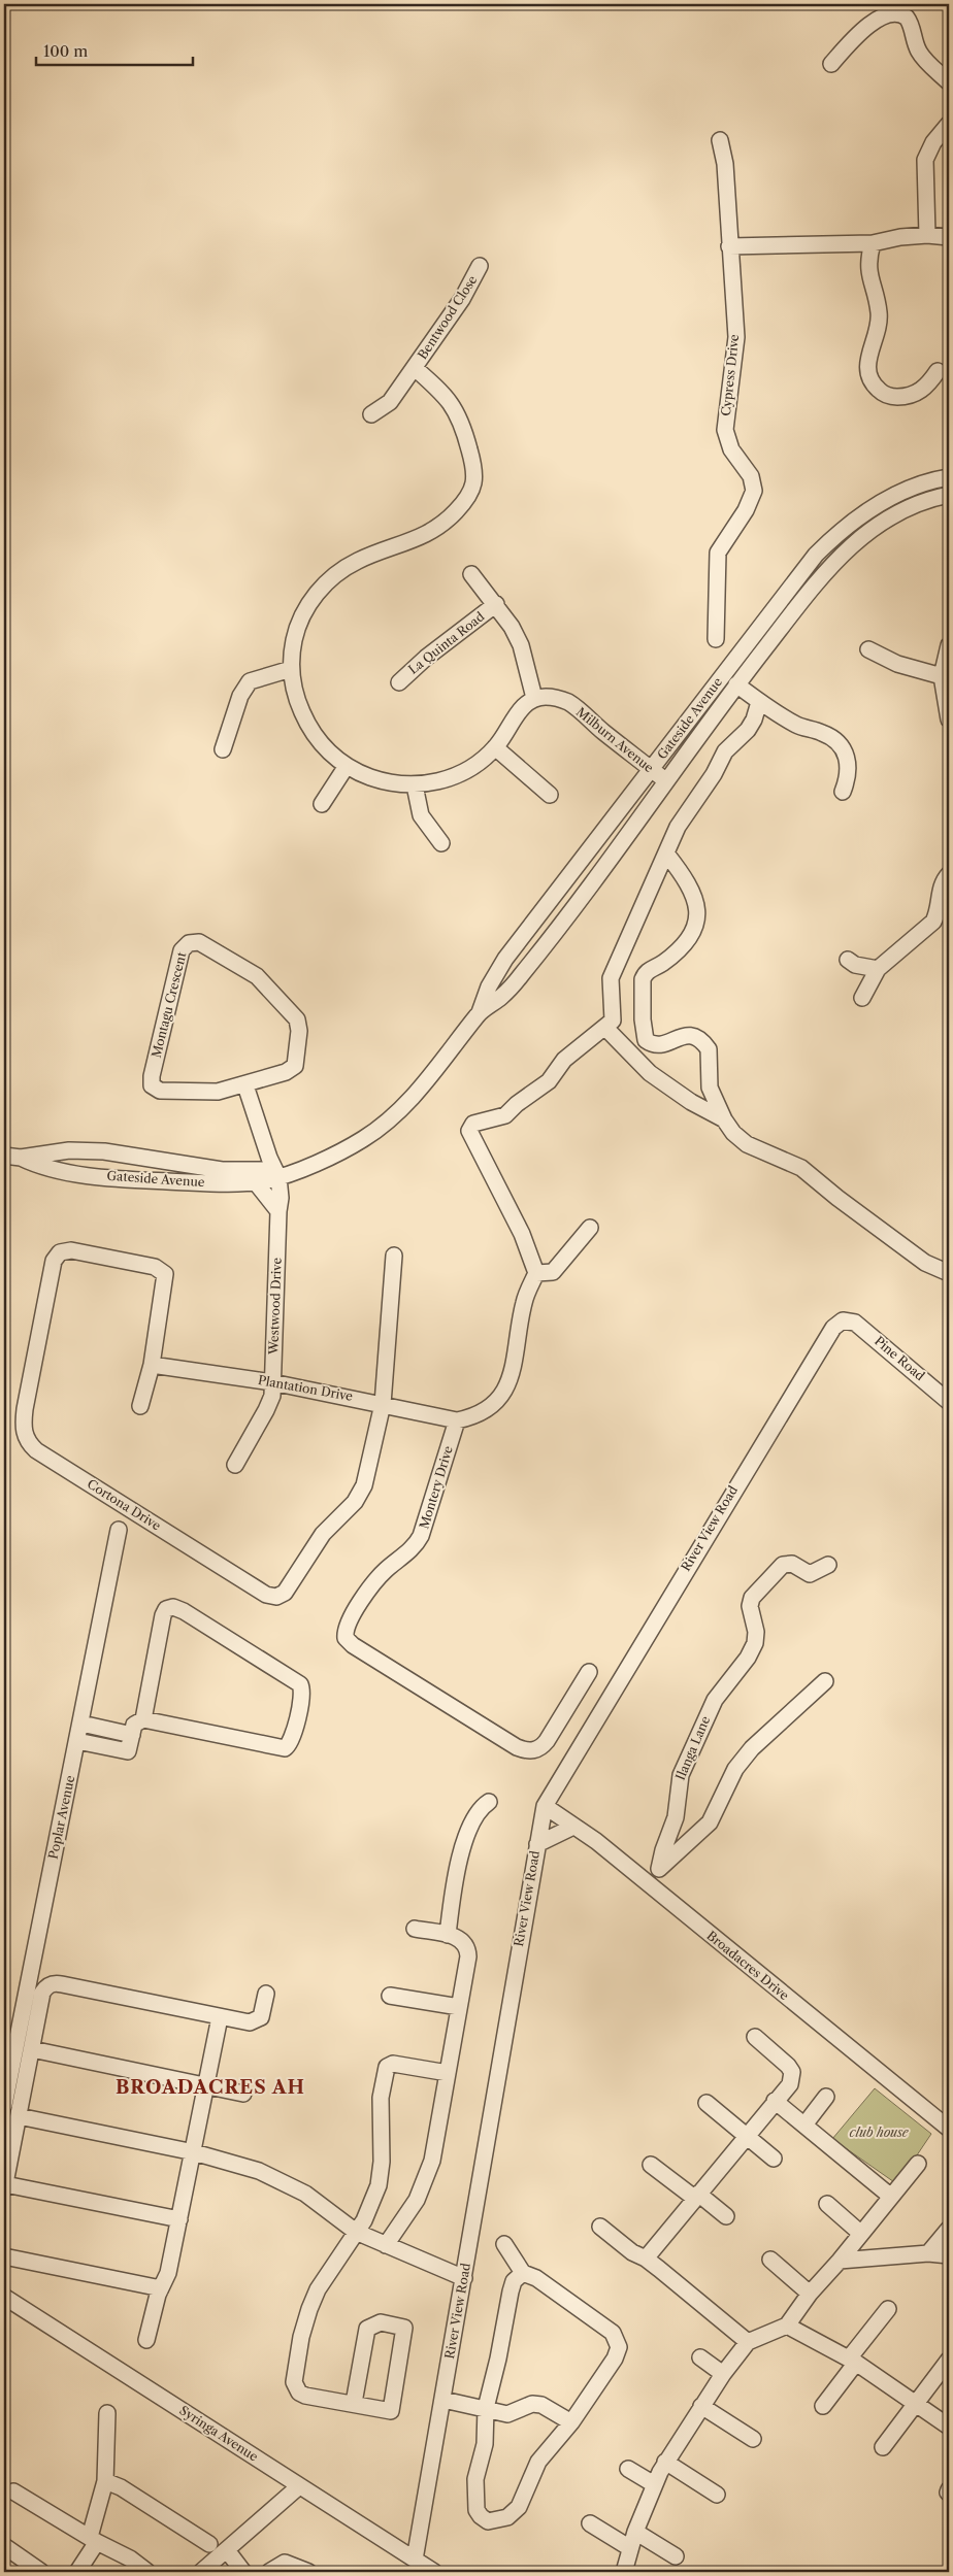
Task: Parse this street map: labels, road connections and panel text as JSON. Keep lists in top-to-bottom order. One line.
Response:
{"streets":{"street":["Bentwood Close","Cypress Drive","La Quinta Road","Gateside Avenue","Milburn Avenue","Montagu Crescent","Westwood Drive","Pine Road","Plantation Drive","Montery Drive","Cortona Drive","River View Road","Ilanga Lane","Poplar Avenue","Broadacres Drive","Syringa Avenue"]},"crossings":[["Gateside Avenue","Milburn Avenue"],["Gateside Avenue","Westwood Drive"],["Westwood Drive","Plantation Drive"],["Pine Road","River View Road"],["Plantation Drive","Montery Drive"],["Plantation Drive","Cortona Drive"],["River View Road","Broadacres Drive"],["River View Road","Syringa Avenue"],["Ilanga Lane","Broadacres Drive"]],"districts":["BROADACRES AH"],"parks":["club house"],"scale_bar":"100 m"}
